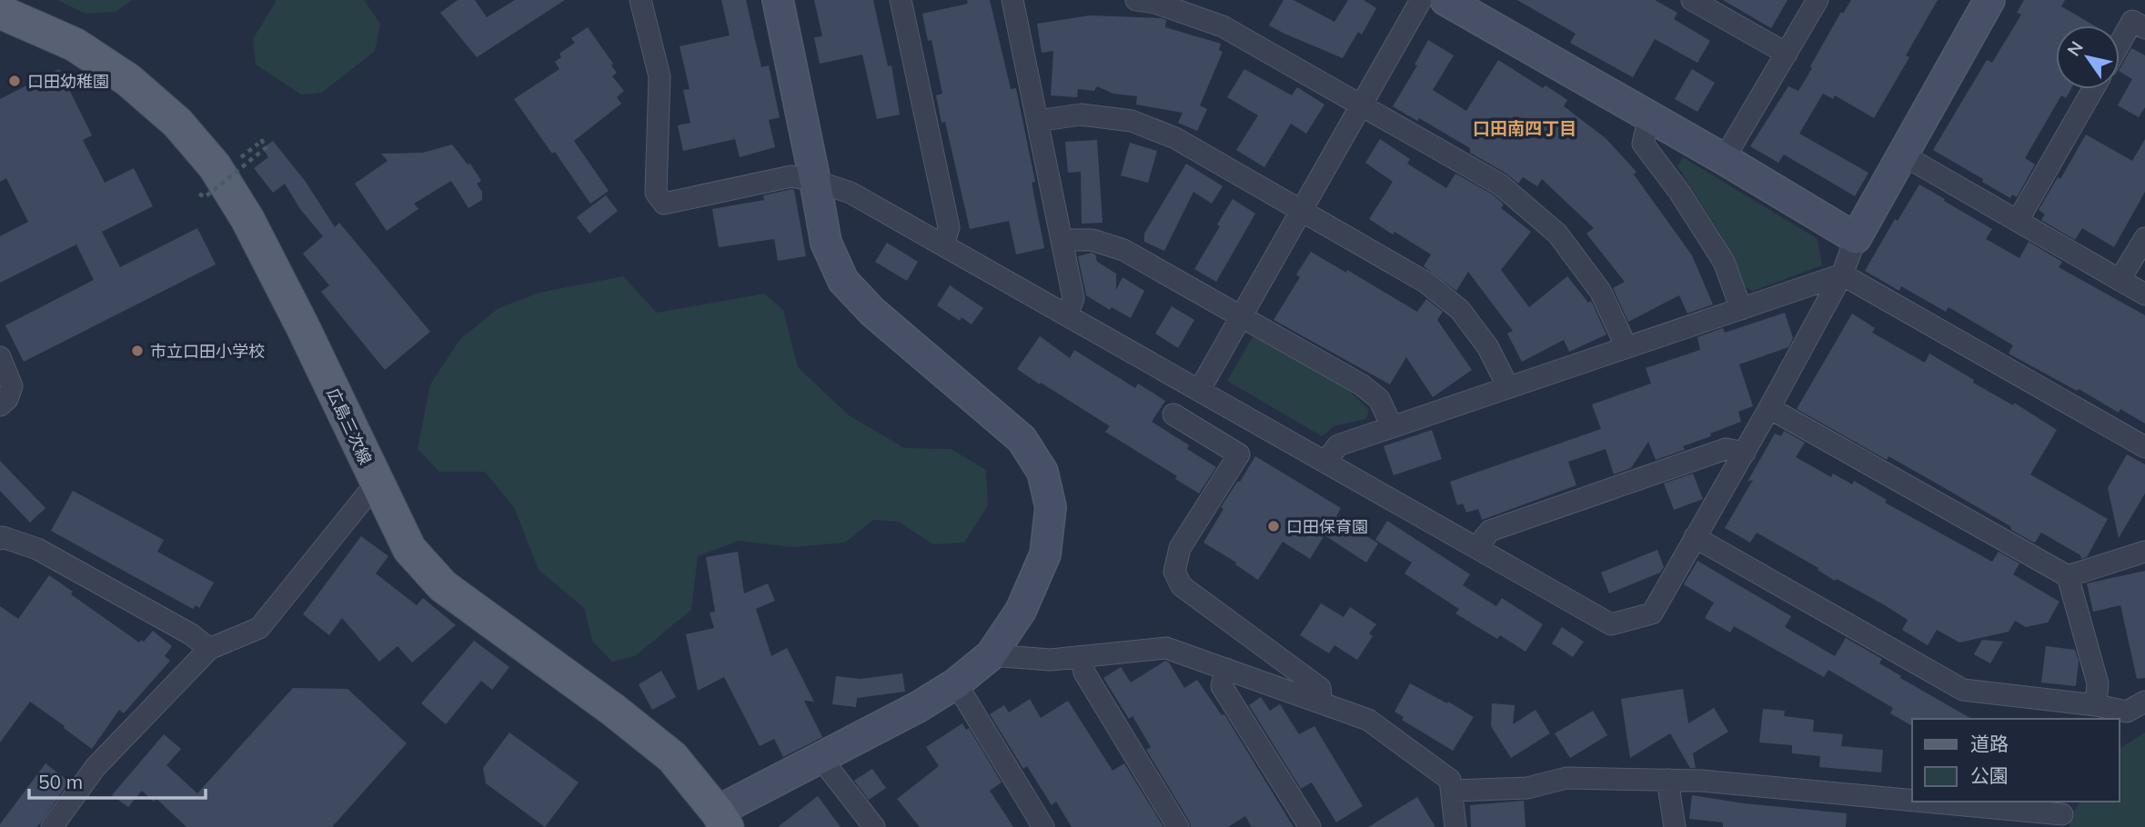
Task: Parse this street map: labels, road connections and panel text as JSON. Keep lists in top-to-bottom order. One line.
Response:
{"streets":{"main road":["広島三次線"]},"districts":["口田南四丁目"],"places":["口田幼稚園","市立口田小学校","口田保育園"],"legend":["道路","公園"],"scale_bar":"50 m","north":"top left"}
